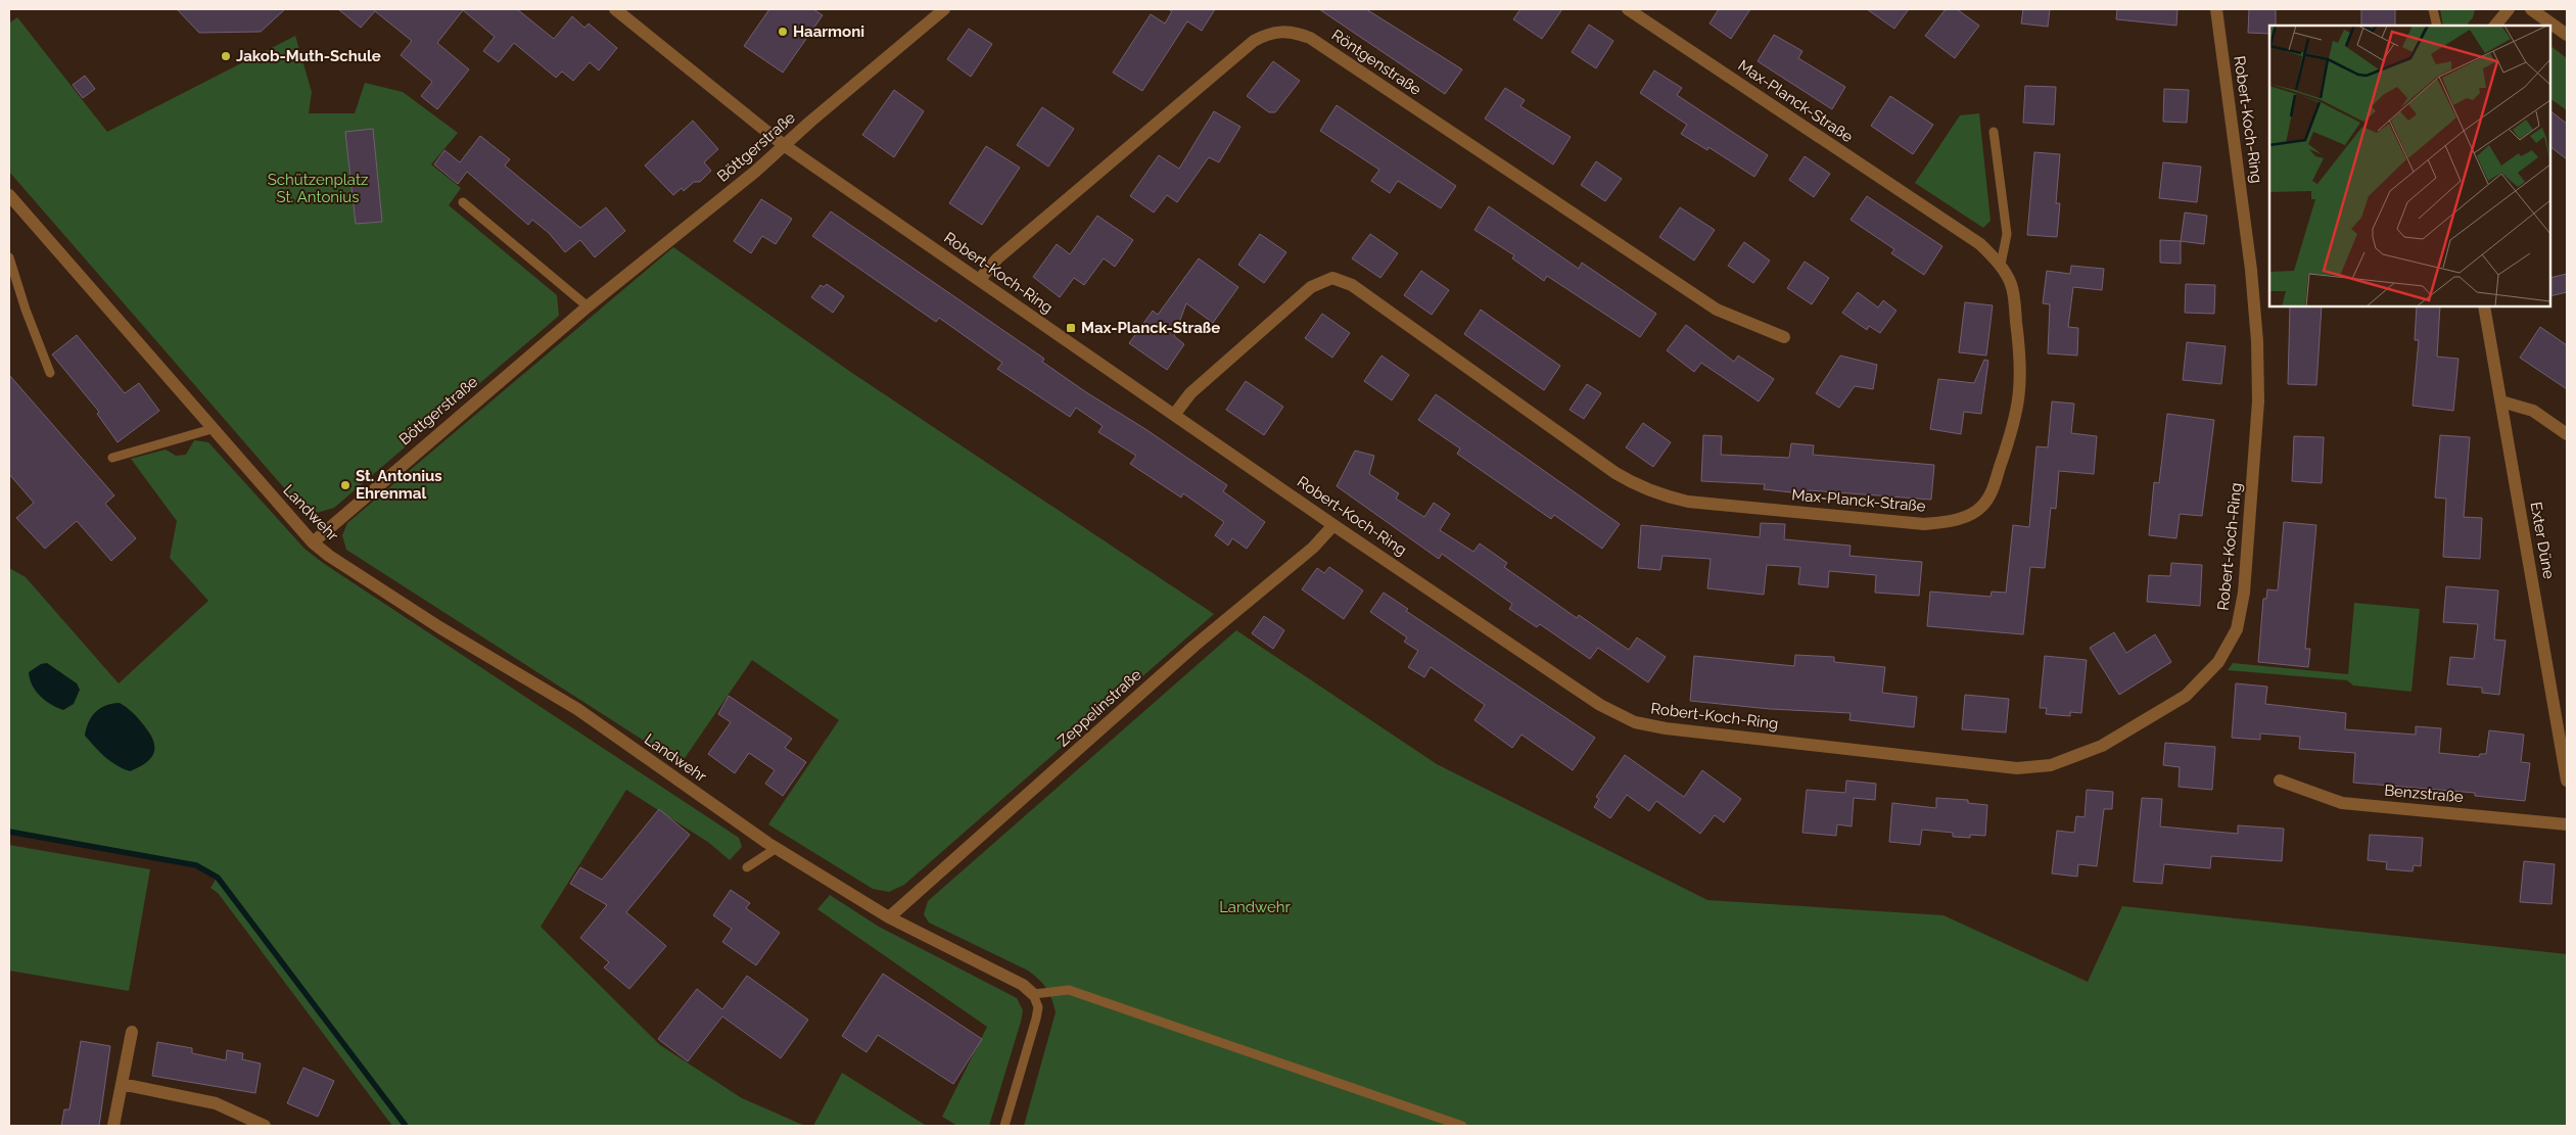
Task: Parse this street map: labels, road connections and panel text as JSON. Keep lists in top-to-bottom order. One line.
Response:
{"streets":{"street":["Röntgenstraße","Max-Planck-Straße","Robert-Koch-Ring","Böttgerstraße","Landwehr","Exter Düne","Zeppelinstraße","Benzstraße"]},"crossings":[["Röntgenstraße","Robert-Koch-Ring"],["Max-Planck-Straße","Robert-Koch-Ring"],["Robert-Koch-Ring","Böttgerstraße"],["Robert-Koch-Ring","Zeppelinstraße"],["Böttgerstraße","Landwehr"],["Landwehr","Zeppelinstraße"]],"parks":["Schützenplatz St. Antonius","Landwehr"],"places":{"other":["Haarmoni","Jakob-Muth-Schule","St. Antonius Ehrenmal"],"transit":["Max-Planck-Straße"]}}
